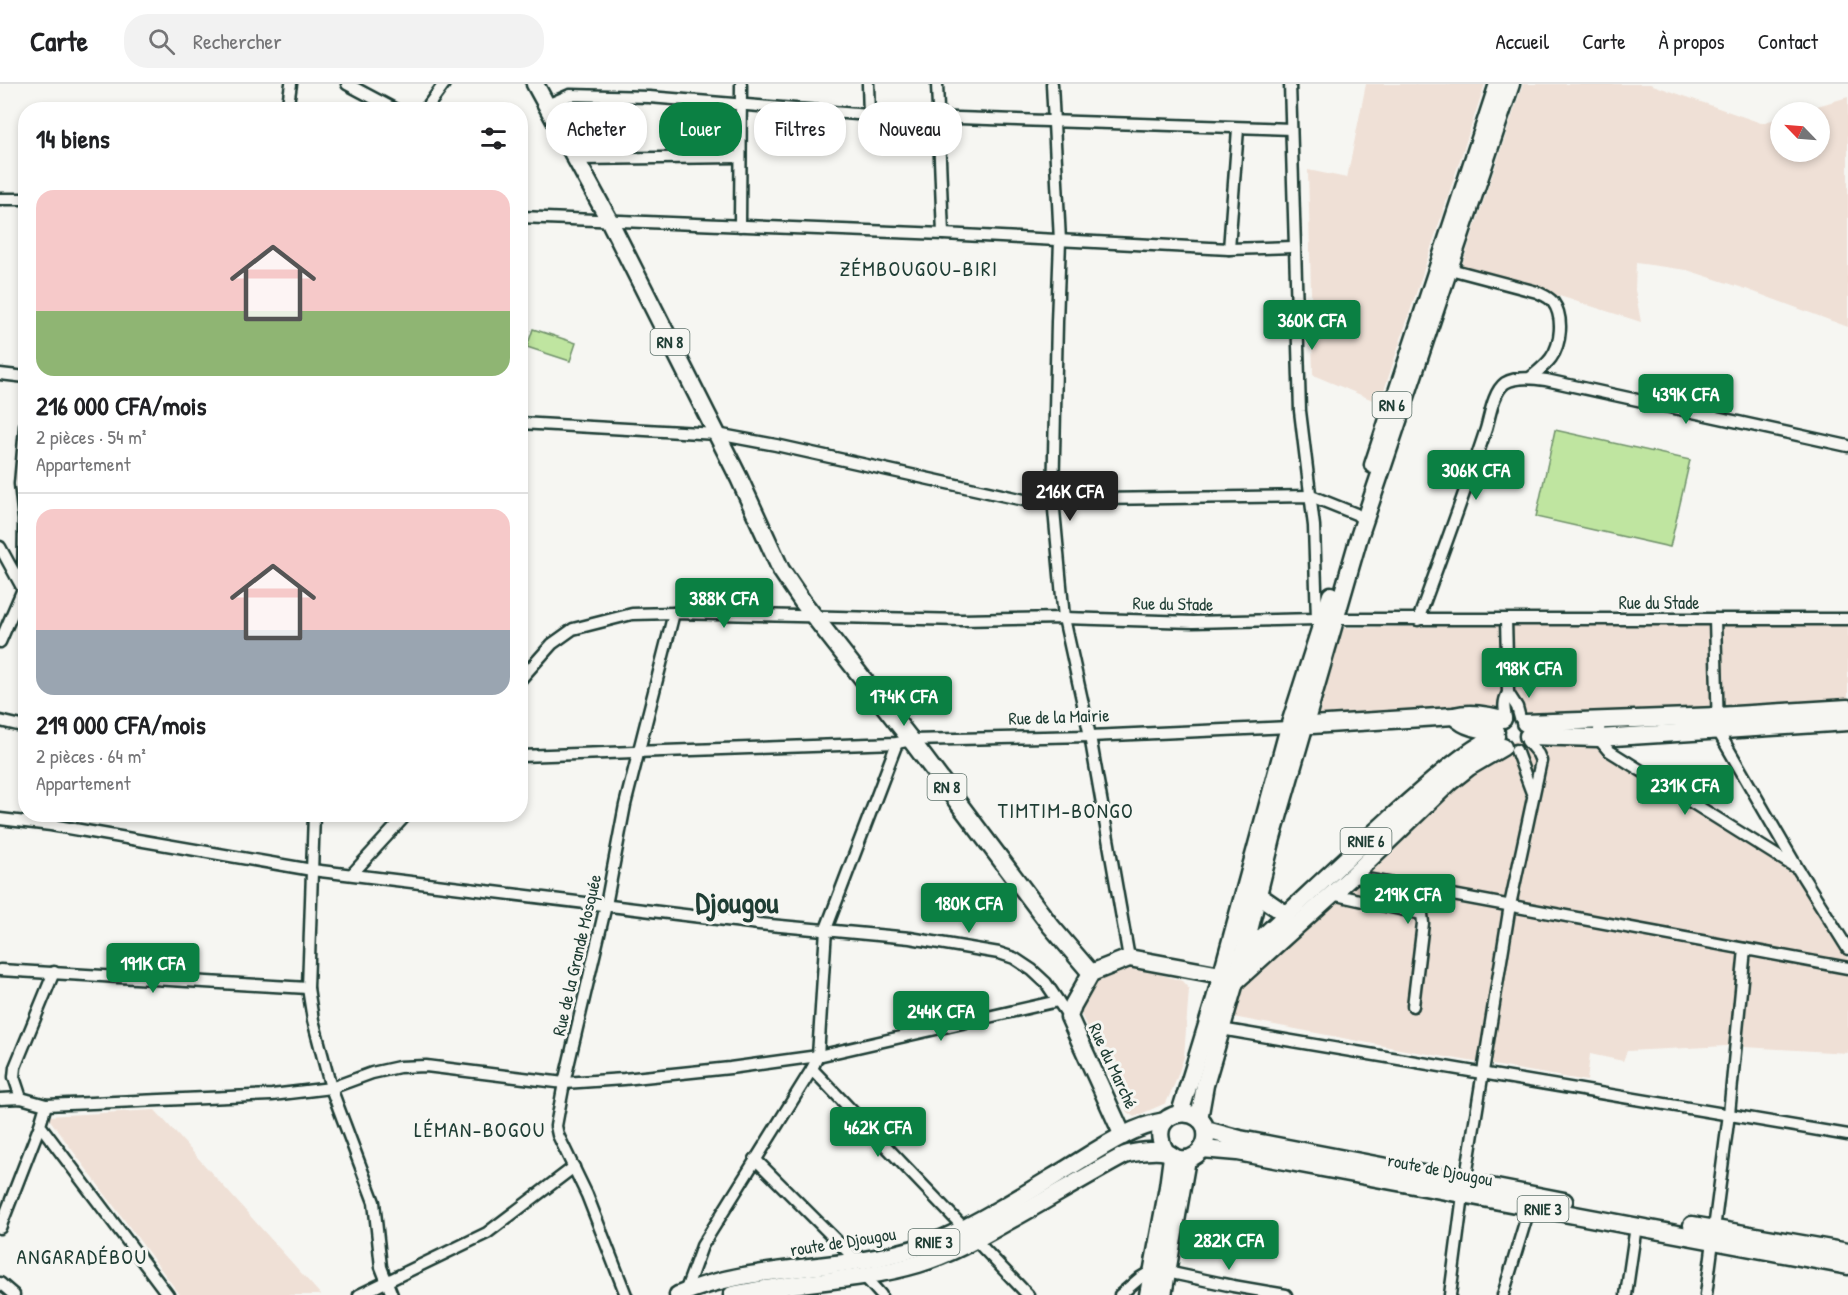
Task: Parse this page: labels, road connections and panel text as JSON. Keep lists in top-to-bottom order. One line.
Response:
{"streets":{"main road":["RN 8","RN 6","Rue de la Mairie","RNIE 6","Rue du Marché","route de Djougou","RNIE 3"],"street":["Rue du Stade","Rue de la Grande Mosquée"]},"crossings":[["RN 8","Rue du Stade"],["RN 8","Rue de la Mairie"],["RN 8","Rue du Marché"],["RN 6","Rue du Stade"],["RN 6","Rue de la Mairie"],["RN 6","RNIE 6"],["Rue du Stade","Rue de la Grande Mosquée"],["Rue de la Mairie","RNIE 6"],["Rue de la Mairie","Rue de la Grande Mosquée"],["Rue du Marché","route de Djougou"],["route de Djougou","RNIE 3"]],"districts":["ZÉMBOUGOU-BIRI","TIMTIM-BONGO","Djougou","LÉMAN-BOGOU","ANGARADÉBOU"],"north":"top left","page":{"header":"Carte","search":"Rechercher","nav":["Accueil","Carte","À propos","Contact"],"chip":["Acheter","Louer","Filtres","Nouveau"],"heading":"14 biens","list":[{"name":"216 000 CFA/mois","note":"2 pièces · 54 m² · Appartement"},{"name":"219 000 CFA/mois","note":"2 pièces · 64 m² · Appartement"}],"price":["360K CFA","439K CFA","306K CFA","216K CFA","388K CFA","198K CFA","174K CFA","231K CFA","219K CFA","180K CFA","191K CFA","244K CFA","462K CFA","282K CFA"]}}
